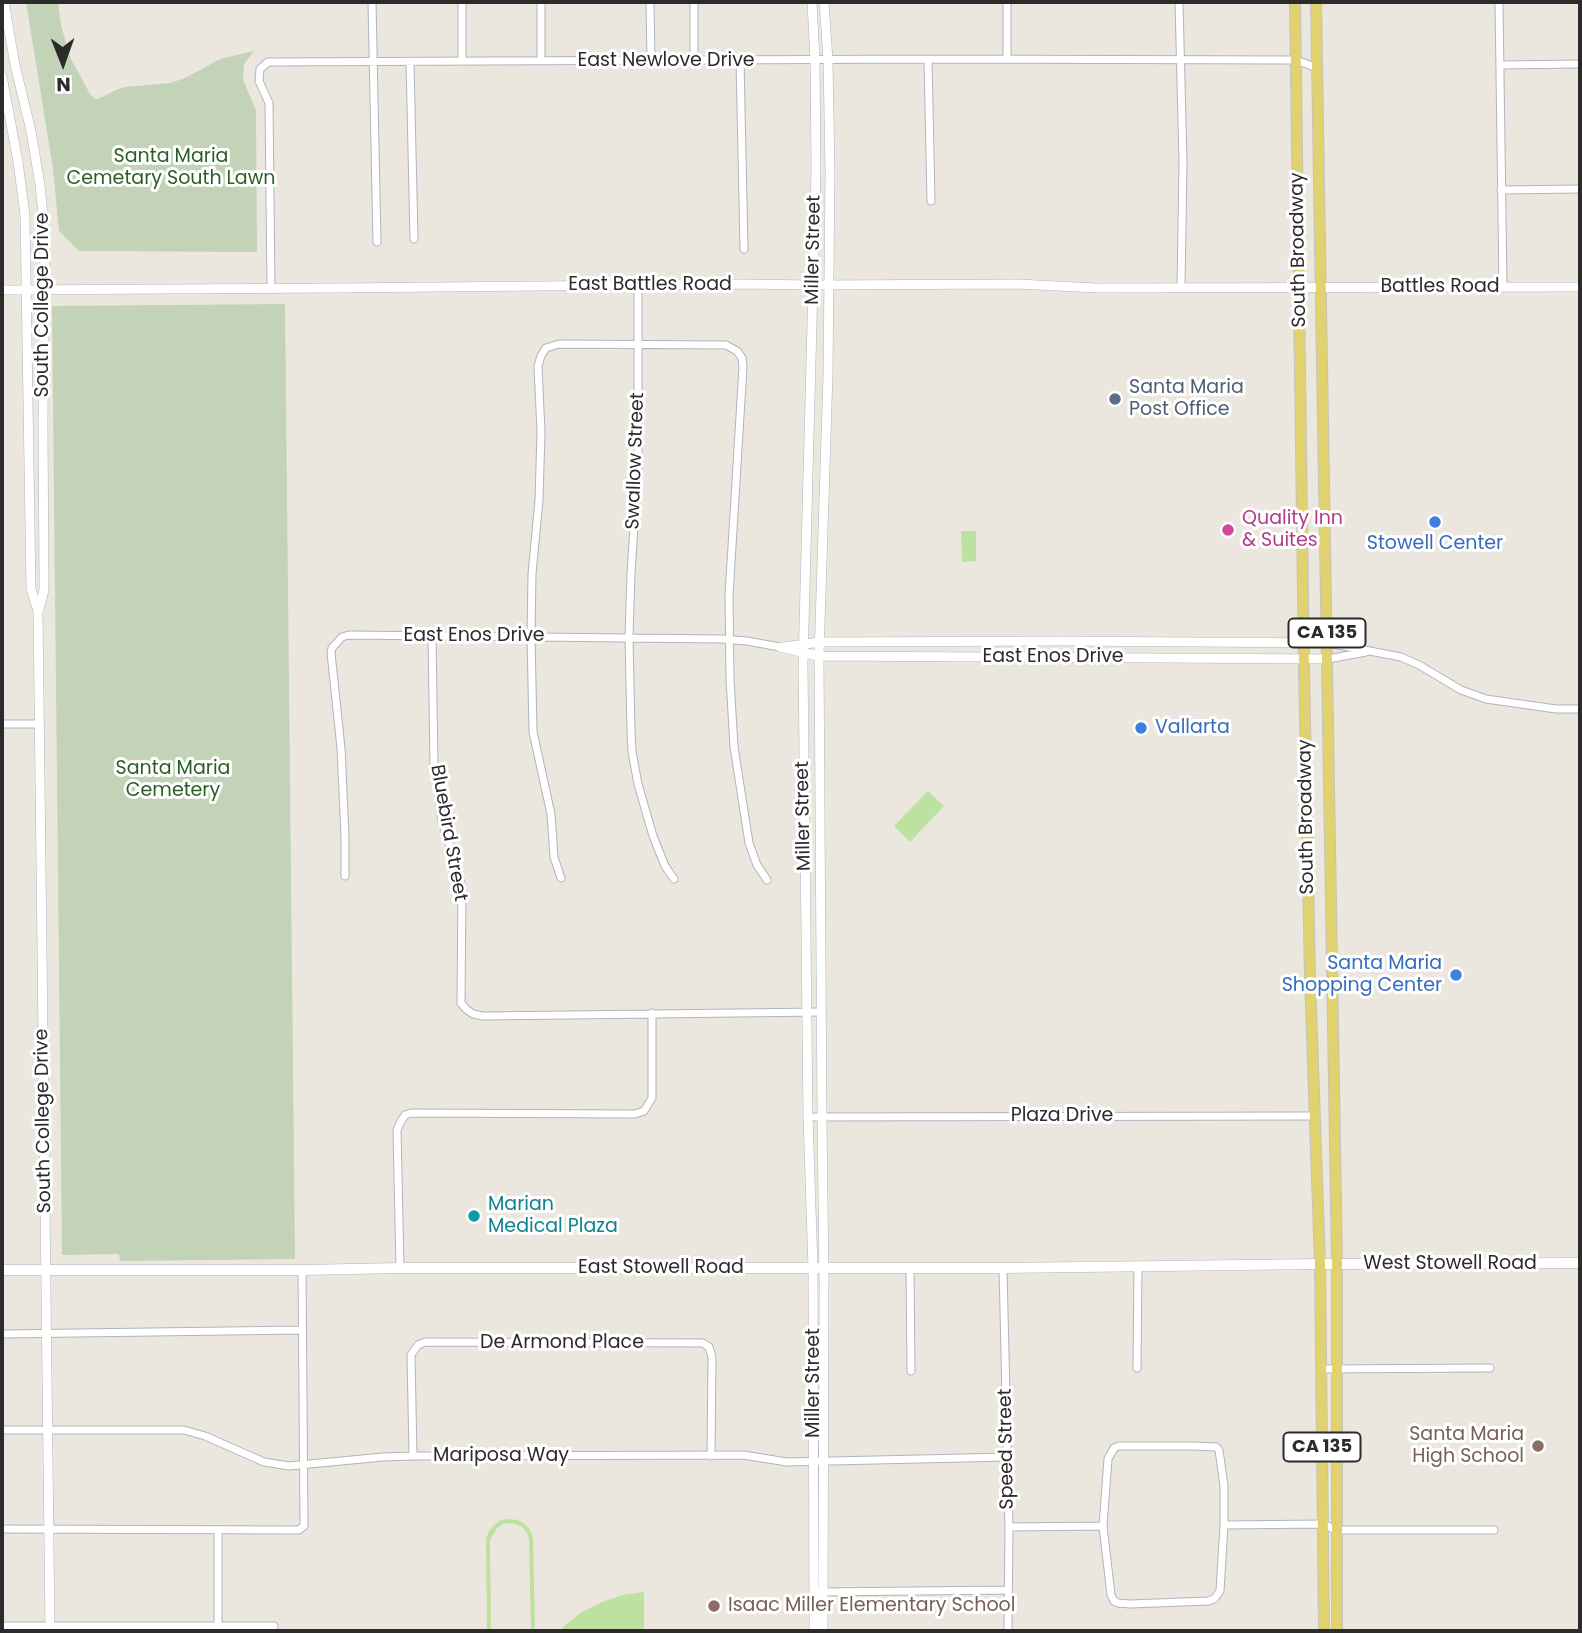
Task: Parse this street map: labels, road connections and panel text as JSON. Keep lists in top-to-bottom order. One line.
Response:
{"streets":{"main road":["South Broadway","CA 135","West Stowell Road","East Stowell Road"],"street":["East Newlove Drive","Miller Street","East Battles Road","Battles Road","South College Drive","Swallow Street","East Enos Drive","Bluebird Street","Plaza Drive","De Armond Place","Speed Street","Mariposa Way"]},"crossings":[["East Newlove Drive","Miller Street"],["East Newlove Drive","South Broadway"],["East Newlove Drive","East Battles Road"],["Miller Street","East Battles Road"],["Miller Street","East Enos Drive"],["Miller Street","Plaza Drive"],["Miller Street","East Stowell Road"],["Miller Street","Mariposa Way"],["South Broadway","East Battles Road"],["South Broadway","Battles Road"],["South Broadway","East Enos Drive"],["South Broadway","Plaza Drive"],["South Broadway","West Stowell Road"],["South Broadway","East Stowell Road"],["East Battles Road","Battles Road"],["East Battles Road","South College Drive"],["East Battles Road","Swallow Street"],["South College Drive","East Stowell Road"],["South College Drive","Mariposa Way"],["Swallow Street","East Enos Drive"],["East Enos Drive","Bluebird Street"],["West Stowell Road","East Stowell Road"],["East Stowell Road","Speed Street"],["De Armond Place","Mariposa Way"],["Speed Street","Mariposa Way"]],"parks":["Santa Maria Cemetary South Lawn","Santa Maria Cemetery"],"places":["Santa Maria Post Office","Stowell Center","Quality Inn & Suites","Vallarta","Santa Maria Shopping Center","Marian Medical Plaza","Santa Maria High School","Isaac Miller Elementary School"],"north":"bottom"}
